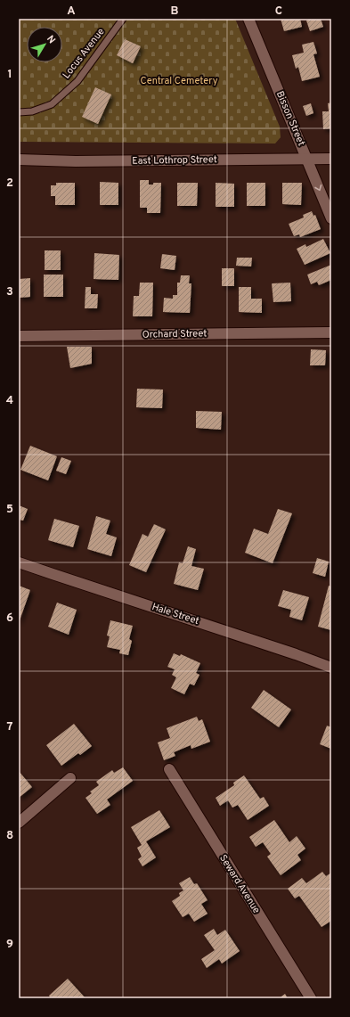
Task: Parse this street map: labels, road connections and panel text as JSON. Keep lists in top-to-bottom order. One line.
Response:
{"streets":{"street":["Bisson Street","East Lothrop Street","Orchard Street","Hale Street","Seward Avenue"],"lane":["Locus Avenue"]},"crossings":[["Bisson Street","East Lothrop Street"]],"parks":["Central Cemetery"],"north":"top right","grid":{"columns":["A","B","C"],"rows":["1","2","3","4","5","6","7","8","9"]}}
